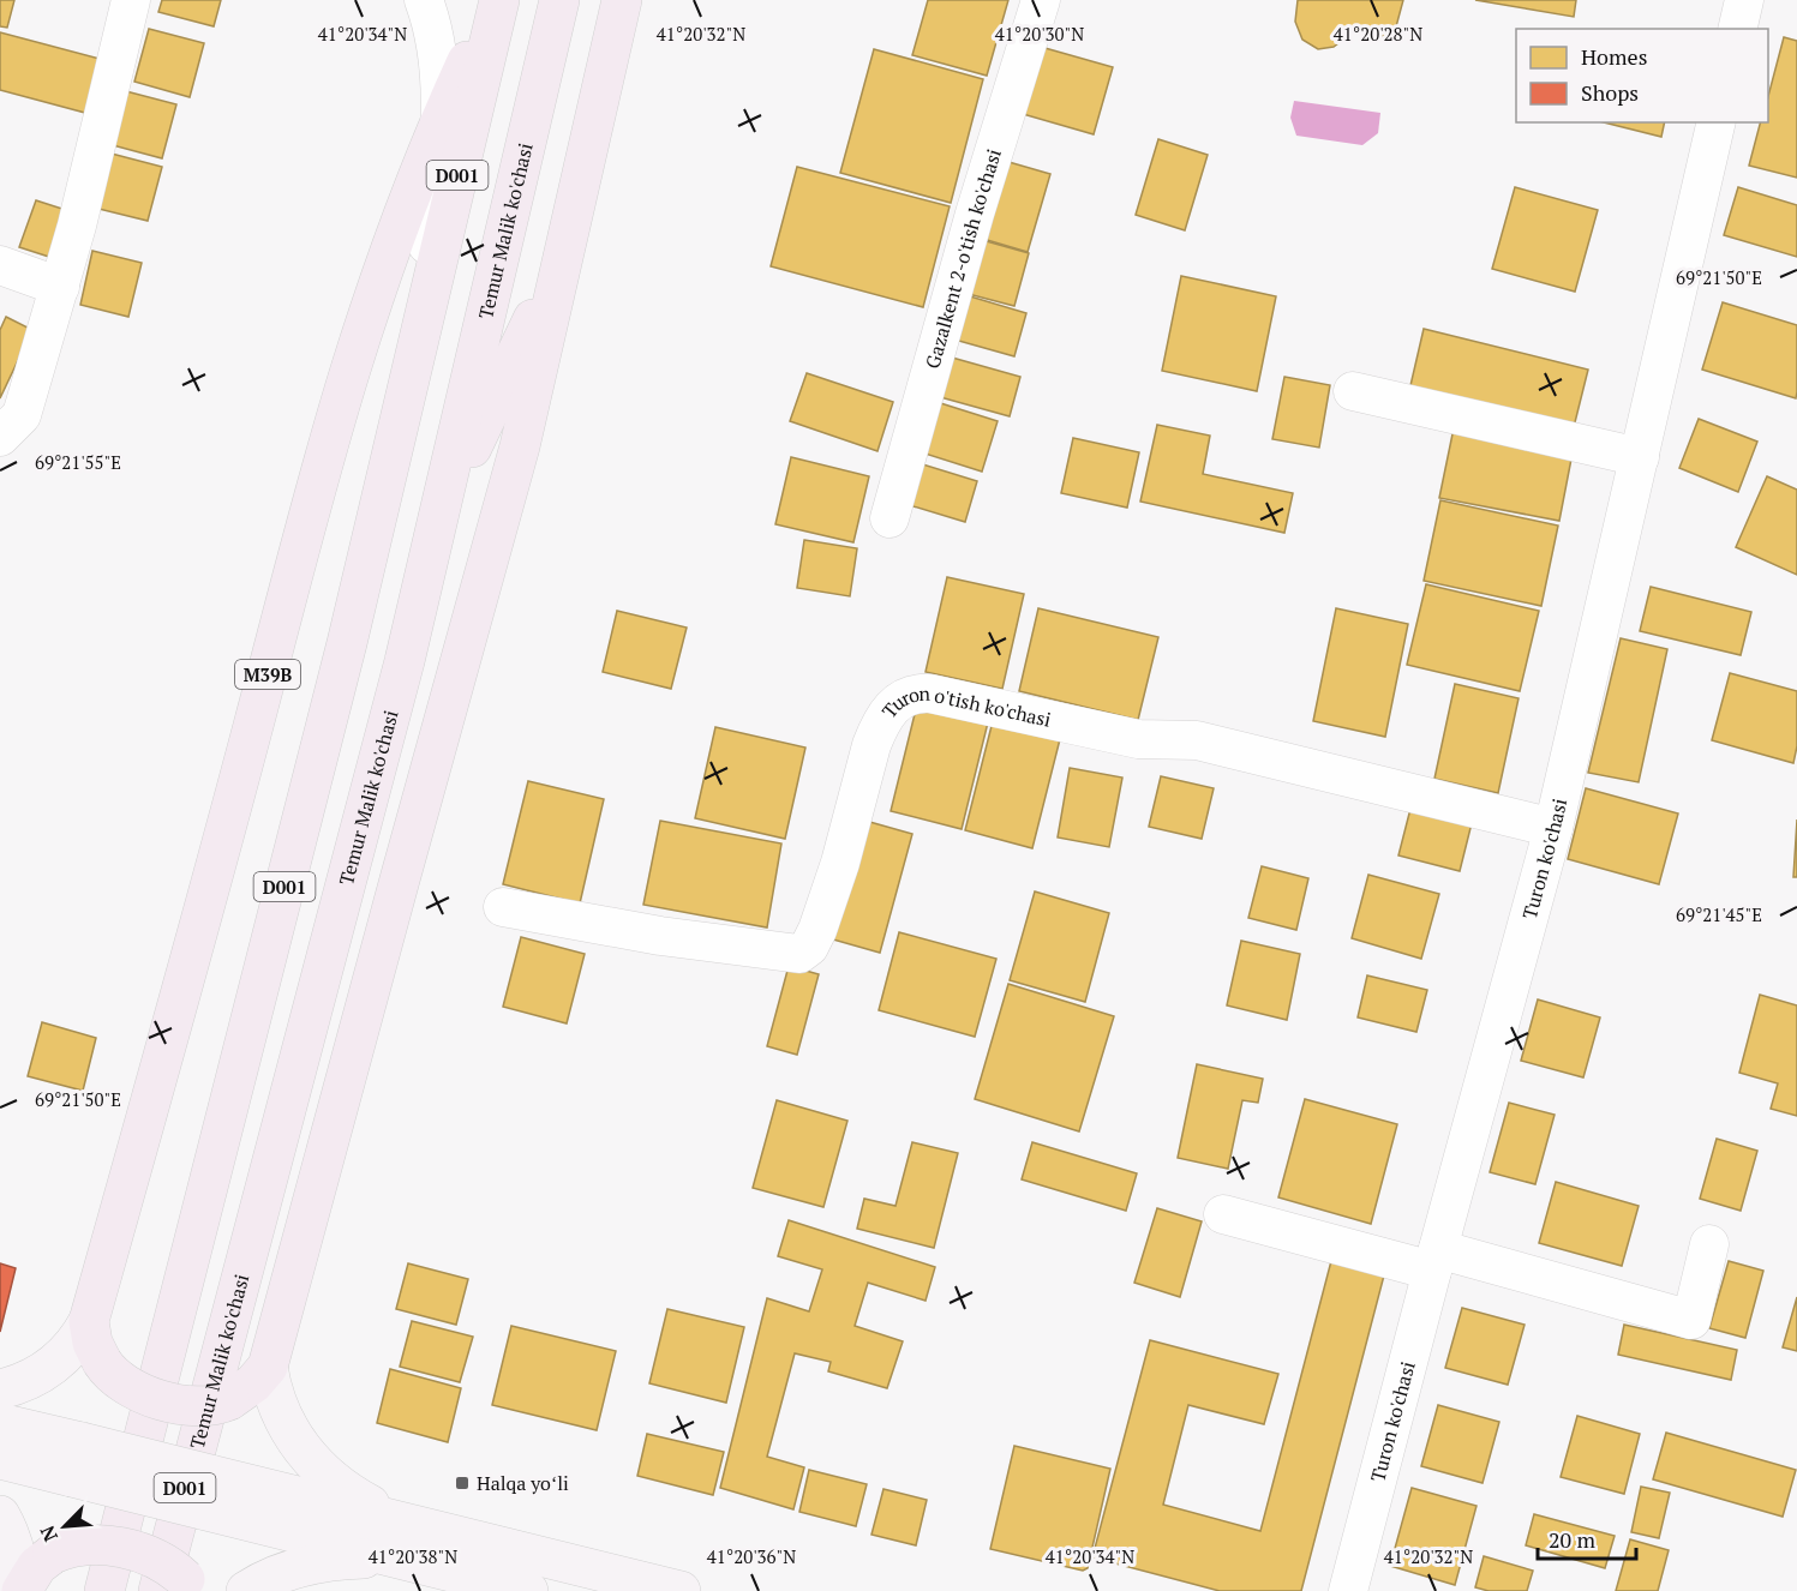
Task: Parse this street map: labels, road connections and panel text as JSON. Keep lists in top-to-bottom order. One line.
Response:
{"streets":{"highway":["D001","Temur Malik ko'chasi","M39B"],"street":["Gazalkent 2-o'tish ko'chasi","Turon o'tish ko'chasi","Turon ko'chasi"]},"crossings":[["D001","M39B"],["Turon o'tish ko'chasi","Turon ko'chasi"]],"places":{"transit":["Halqa yoʻli"]},"legend":["Homes","Shops"],"scale_bar":"20 m","north":"bottom left","coordinates":["41°20'34\"N","41°20'32\"N","41°20'30\"N","41°20'28\"N","69°21'50\"E","69°21'55\"E","69°21'45\"E","41°20'36\"N","41°20'38\"N"]}
